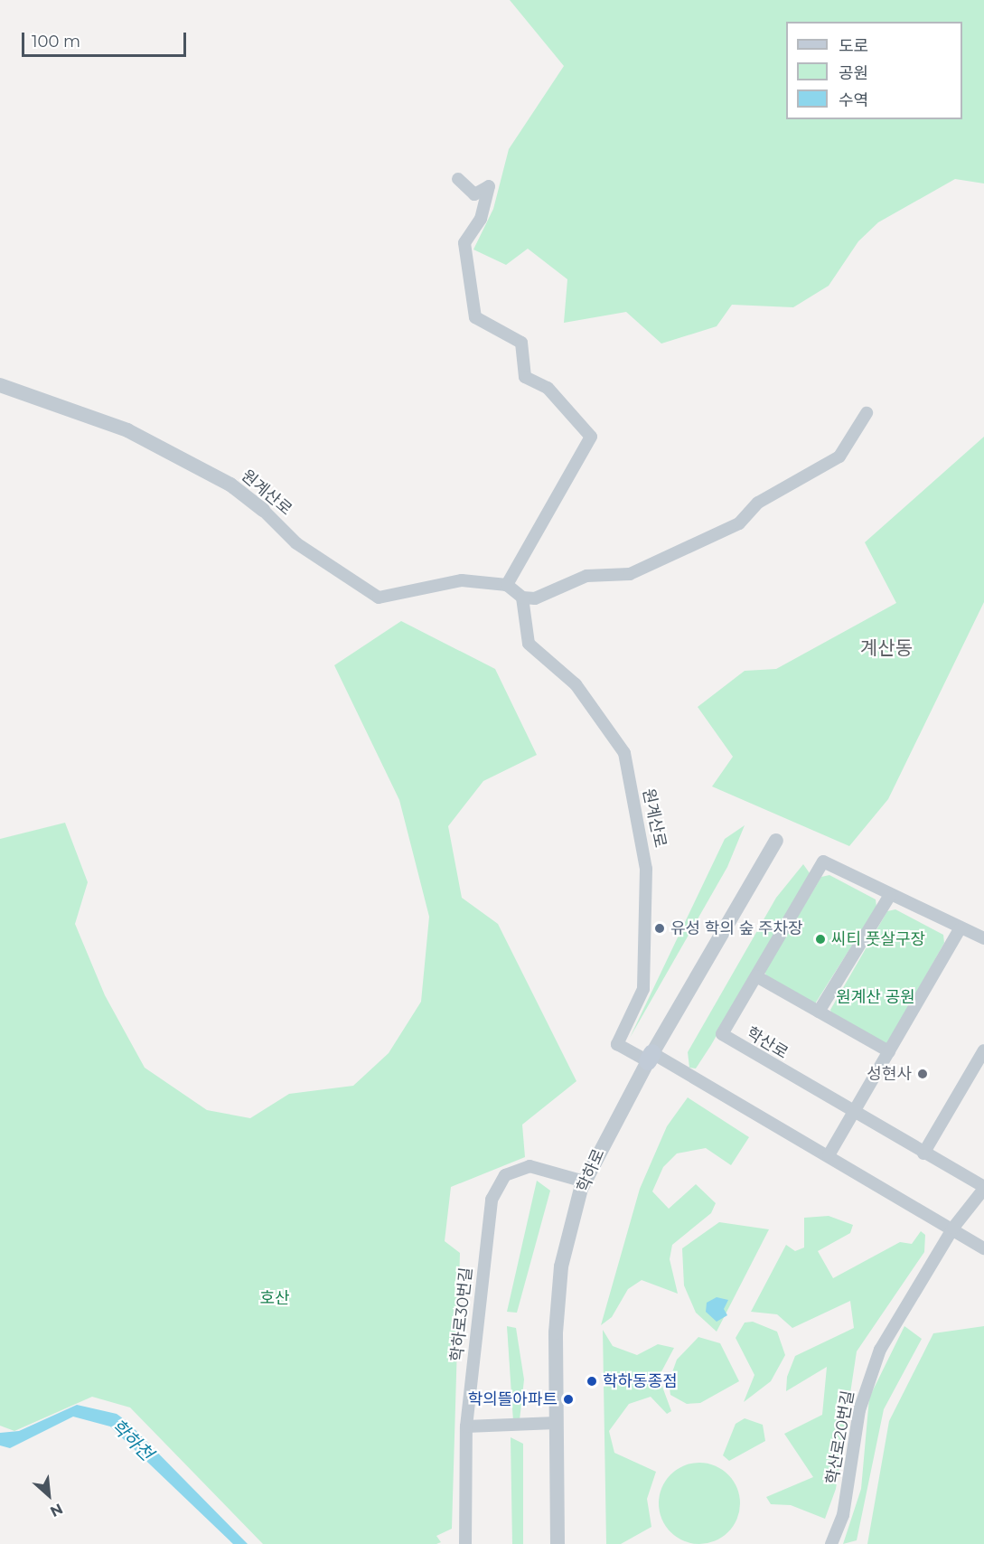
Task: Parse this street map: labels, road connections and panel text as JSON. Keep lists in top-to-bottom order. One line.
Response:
{"streets":{"street":["원계산로","학산로","학하로","학하로30번길","학산로20번길"]},"crossings":[["원계산로","학하로"],["학하로","학하로30번길"]],"districts":["계산동"],"water":["학하천"],"parks":["원계산 공원","호산"],"places":["유성 학의 숲 주차장","씨티 풋살구장","성현사","학하동종점","학의뜰아파트"],"legend":["도로","공원","수역"],"scale_bar":"100 m","north":"bottom right"}
